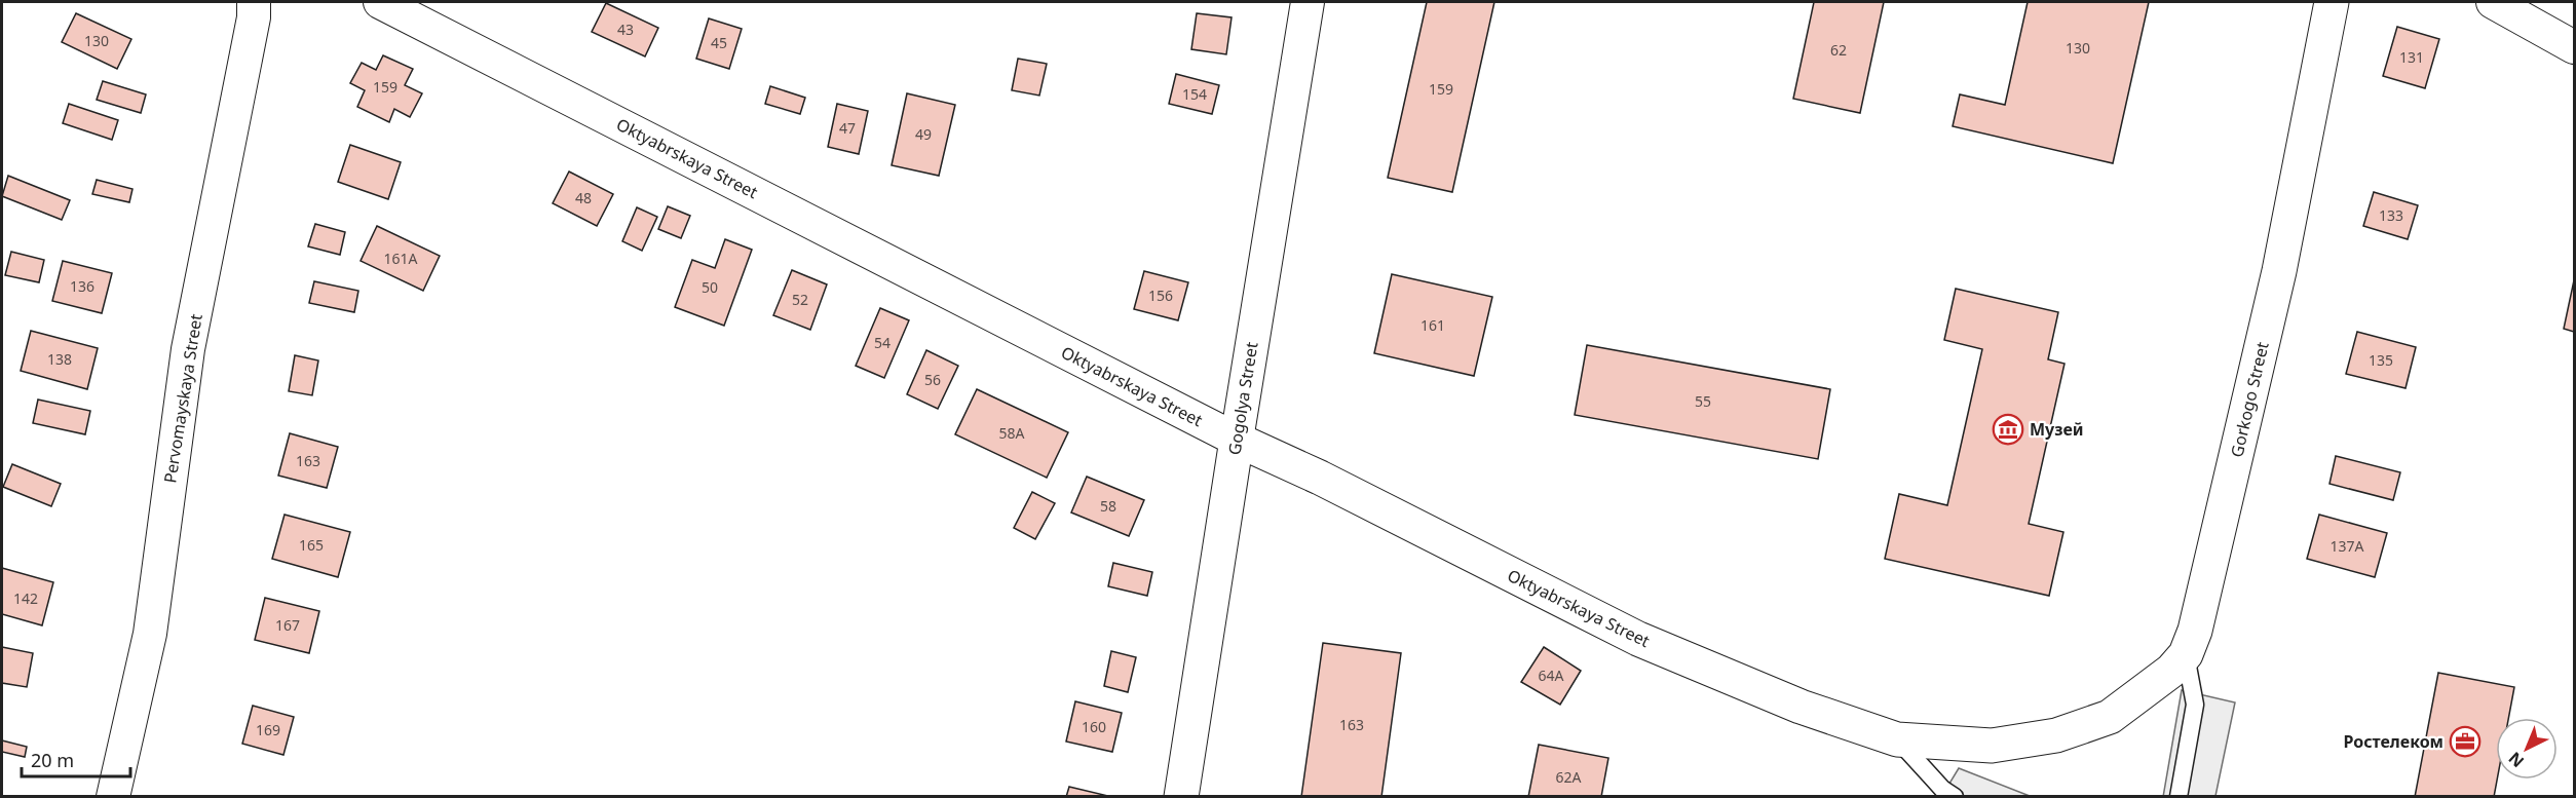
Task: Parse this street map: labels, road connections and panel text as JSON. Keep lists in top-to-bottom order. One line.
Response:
{"streets":{"street":["Oktyabrskaya Street","Pervomayskaya Street","Gogolya Street","Gorkogo Street"]},"crossings":[["Oktyabrskaya Street","Gogolya Street"],["Oktyabrskaya Street","Gorkogo Street"]],"places":{"museum":["Музей"],"office":["Ростелеком"]},"house_numbers":["43","130","45","130","62","131","159","159","154","47","49","48","133","161А","136","50","156","52","161","54","138","135","56","55","58А","163","58","165","137А","142","167","64А","163","160","169","62А"],"scale_bar":"20 m","north":"bottom left"}
